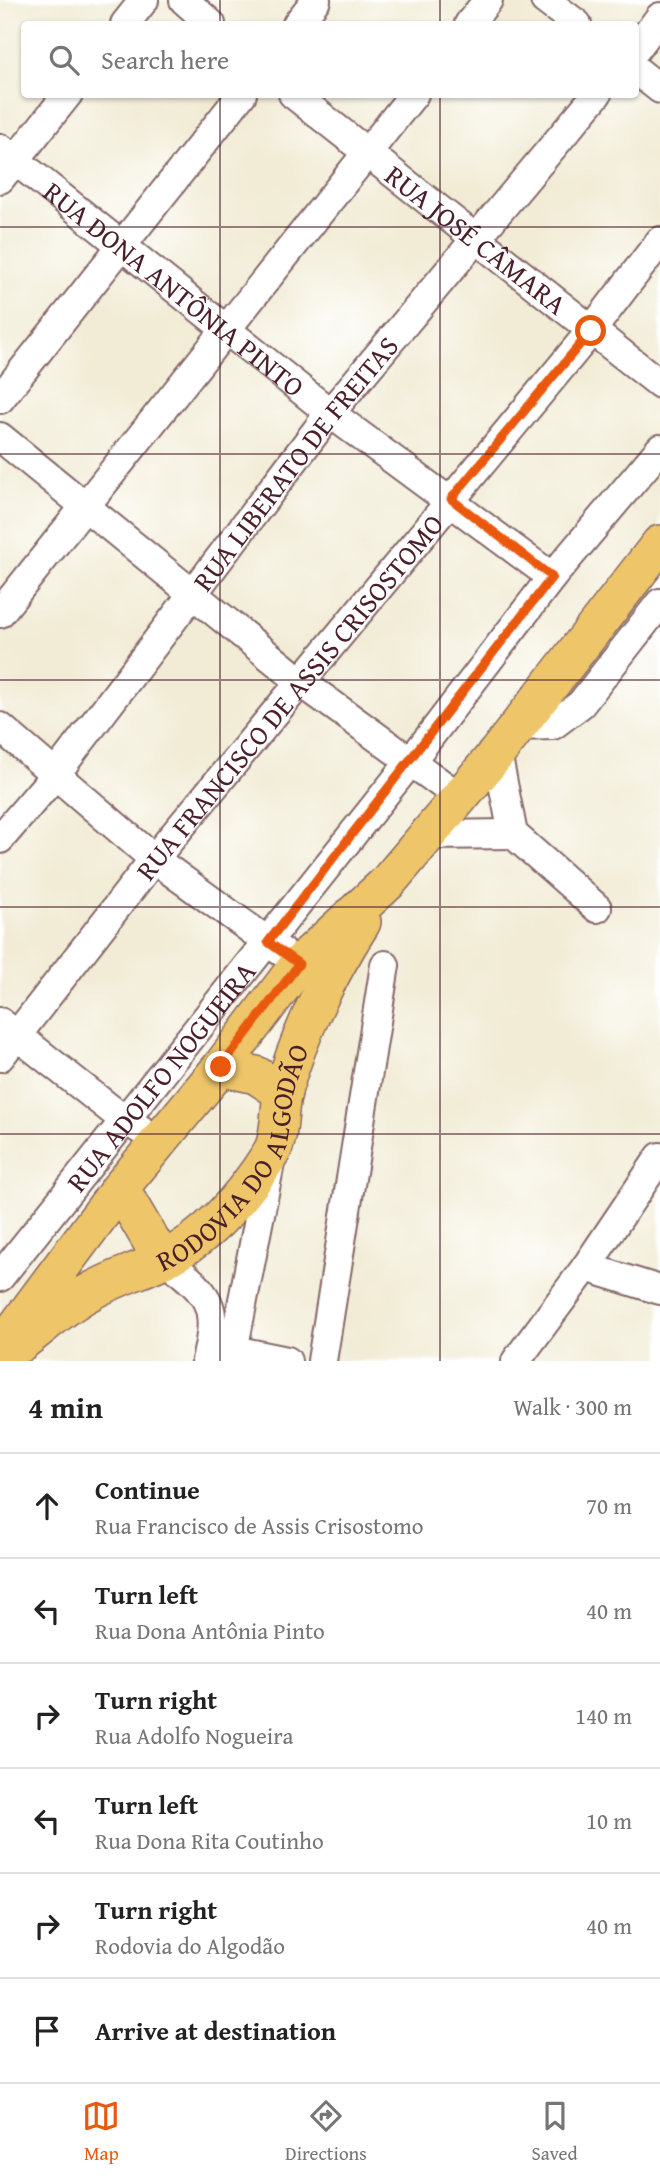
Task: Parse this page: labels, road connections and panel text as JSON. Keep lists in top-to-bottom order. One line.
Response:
{"streets":{"main road":["RODOVIA DO ALGODÃO"],"street":["RUA JOSÉ CÂMARA","RUA DONA ANTÔNIA PINTO","RUA LIBERATO DE FREITAS","RUA FRANCISCO DE ASSIS CRISOSTOMO","RUA ADOLFO NOGUEIRA"]},"crossings":[["RUA JOSÉ CÂMARA","RUA LIBERATO DE FREITAS"],["RUA JOSÉ CÂMARA","RUA FRANCISCO DE ASSIS CRISOSTOMO"],["RUA DONA ANTÔNIA PINTO","RUA LIBERATO DE FREITAS"],["RUA DONA ANTÔNIA PINTO","RUA FRANCISCO DE ASSIS CRISOSTOMO"],["RUA DONA ANTÔNIA PINTO","RUA ADOLFO NOGUEIRA"]],"page":{"search":"Search here","heading":["4 min","Walk · 300 m"],"list":[["Continue","Rua Francisco de Assis Crisostomo","70 m"],["Turn left","Rua Dona Antônia Pinto","40 m"],["Turn right","Rua Adolfo Nogueira","140 m"],["Turn left","Rua Dona Rita Coutinho","10 m"],["Turn right","Rodovia do Algodão","40 m"],"Arrive at destination"],"nav":["Map","Directions","Saved"]}}
